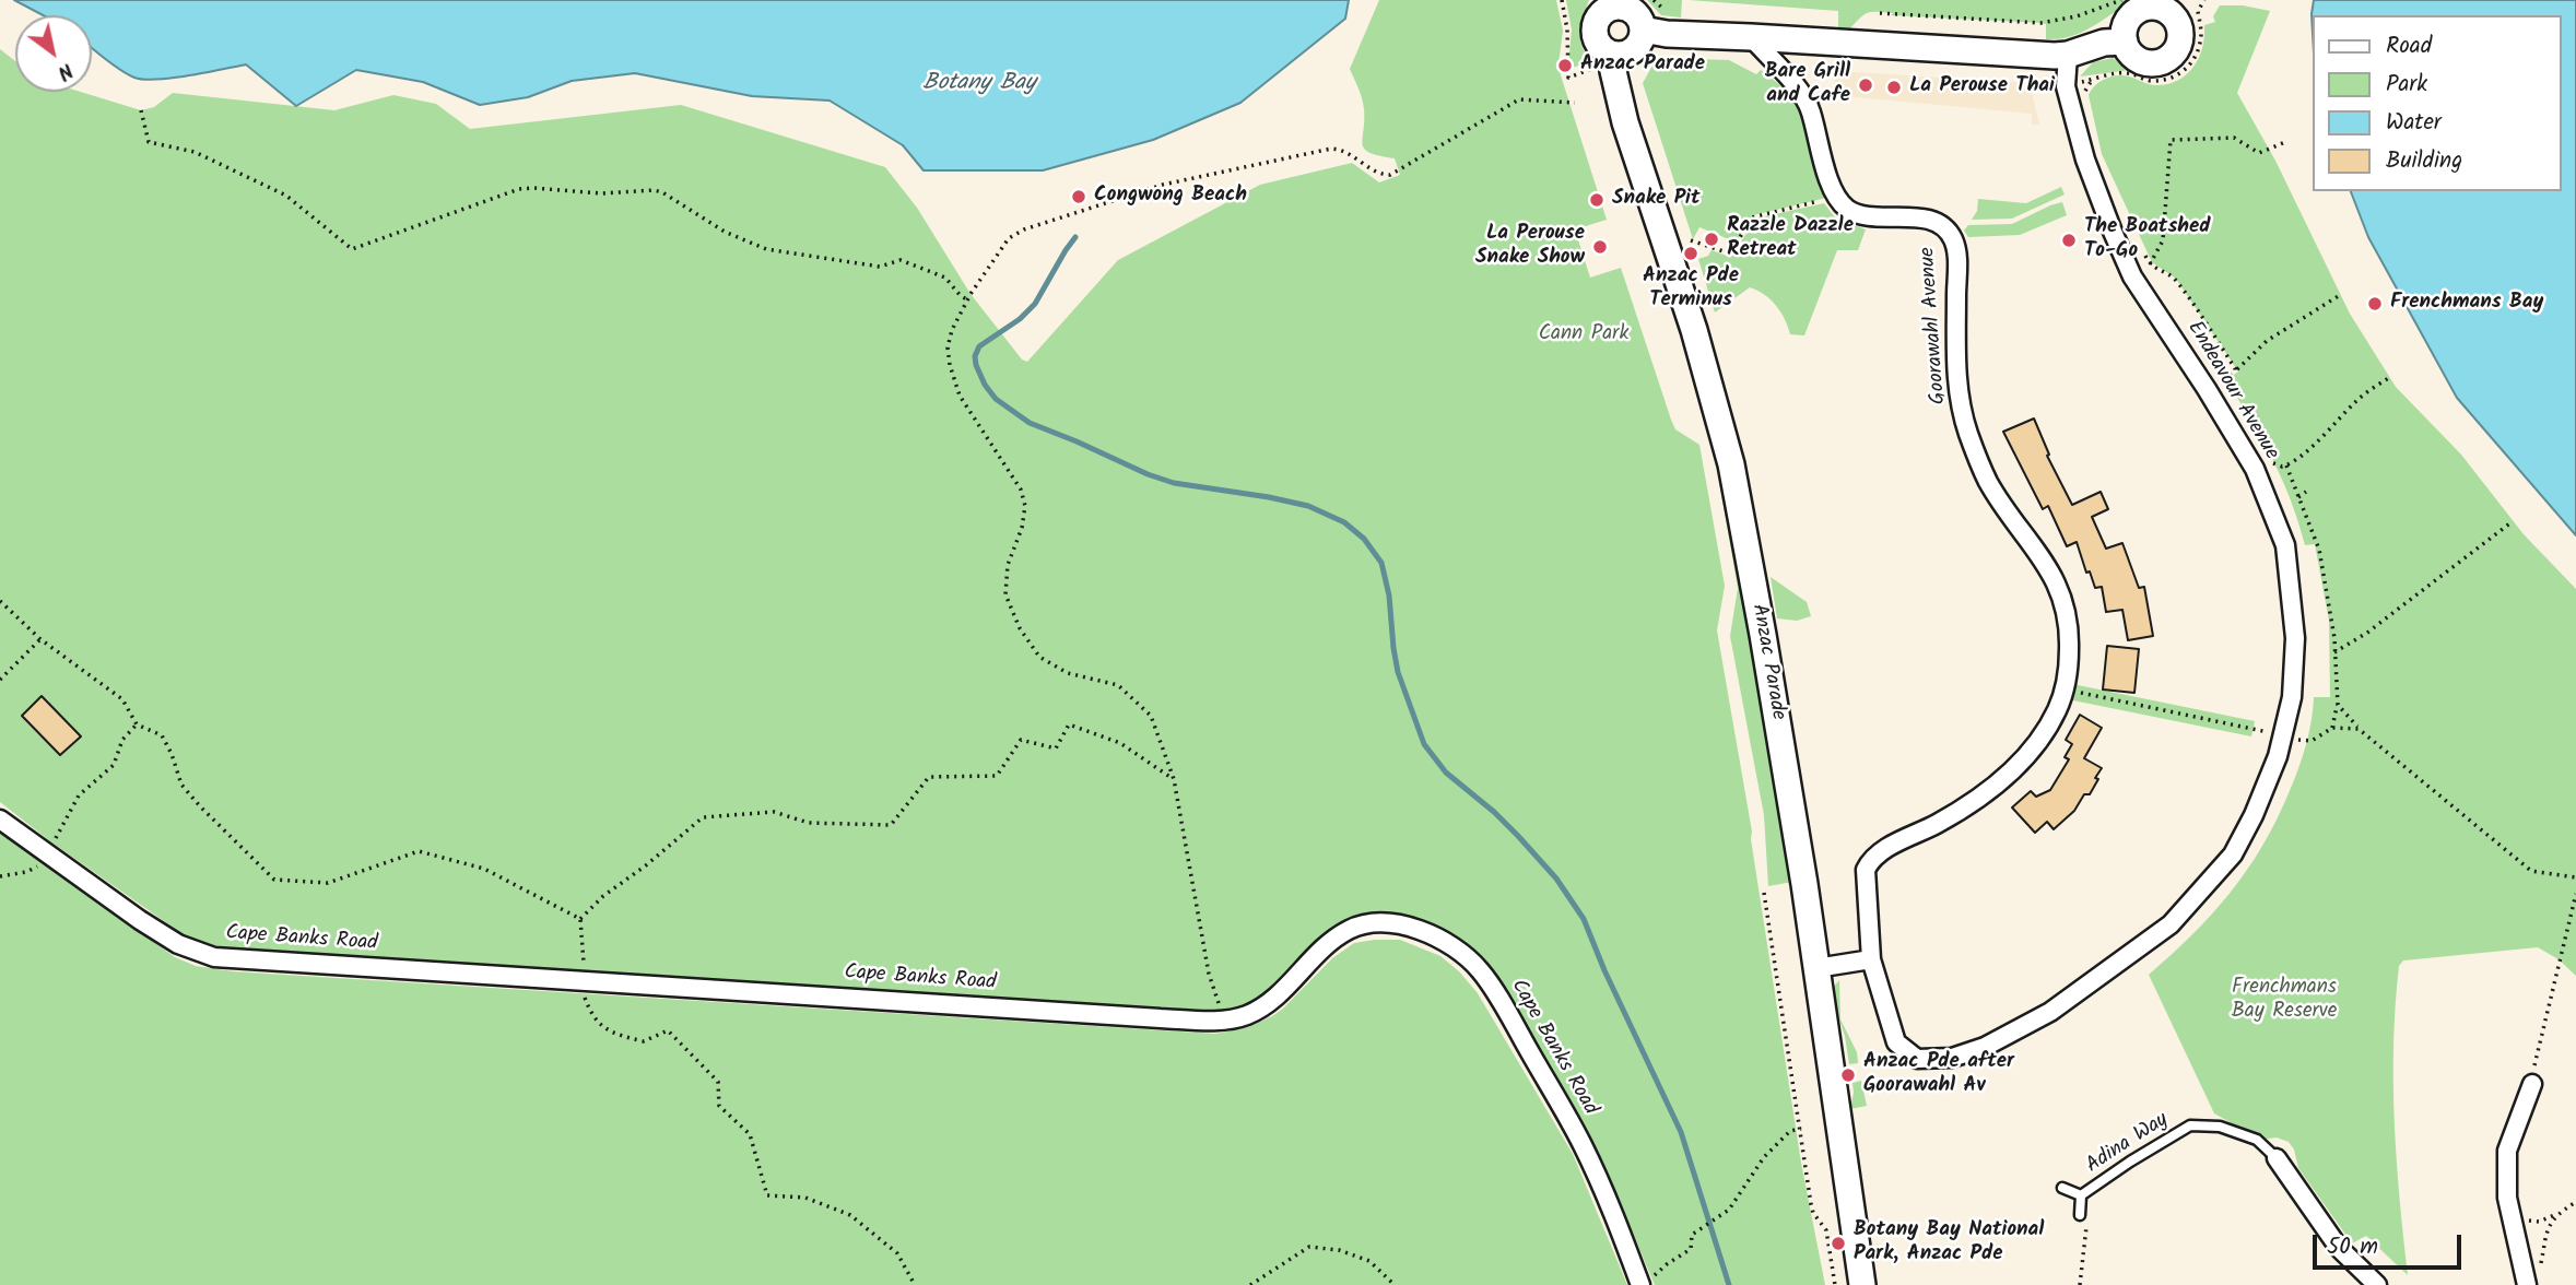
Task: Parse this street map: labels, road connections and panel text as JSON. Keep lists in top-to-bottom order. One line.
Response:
{"streets":{"main road":["Anzac Parade"],"street":["Goorawahl Avenue","Endeavour Avenue","Cape Banks Road"],"lane":["Adina Way"]},"crossings":[["Goorawahl Avenue","Endeavour Avenue"]],"water":["Botany Bay"],"parks":["Cann Park","Frenchmans Bay Reserve"],"places":["Anzac Parade","Bare Grill and Cafe","La Perouse Thai","Congwong Beach","Snake Pit","Razzle Dazzle Retreat","The Boatshed To-Go","La Perouse Snake Show","Anzac Pde Terminus","Frenchmans Bay","Anzac Pde after Goorawahl Av","Botany Bay National Park, Anzac Pde"],"legend":["Road","Park","Water","Building"],"scale_bar":"50 m","north":"bottom right"}
